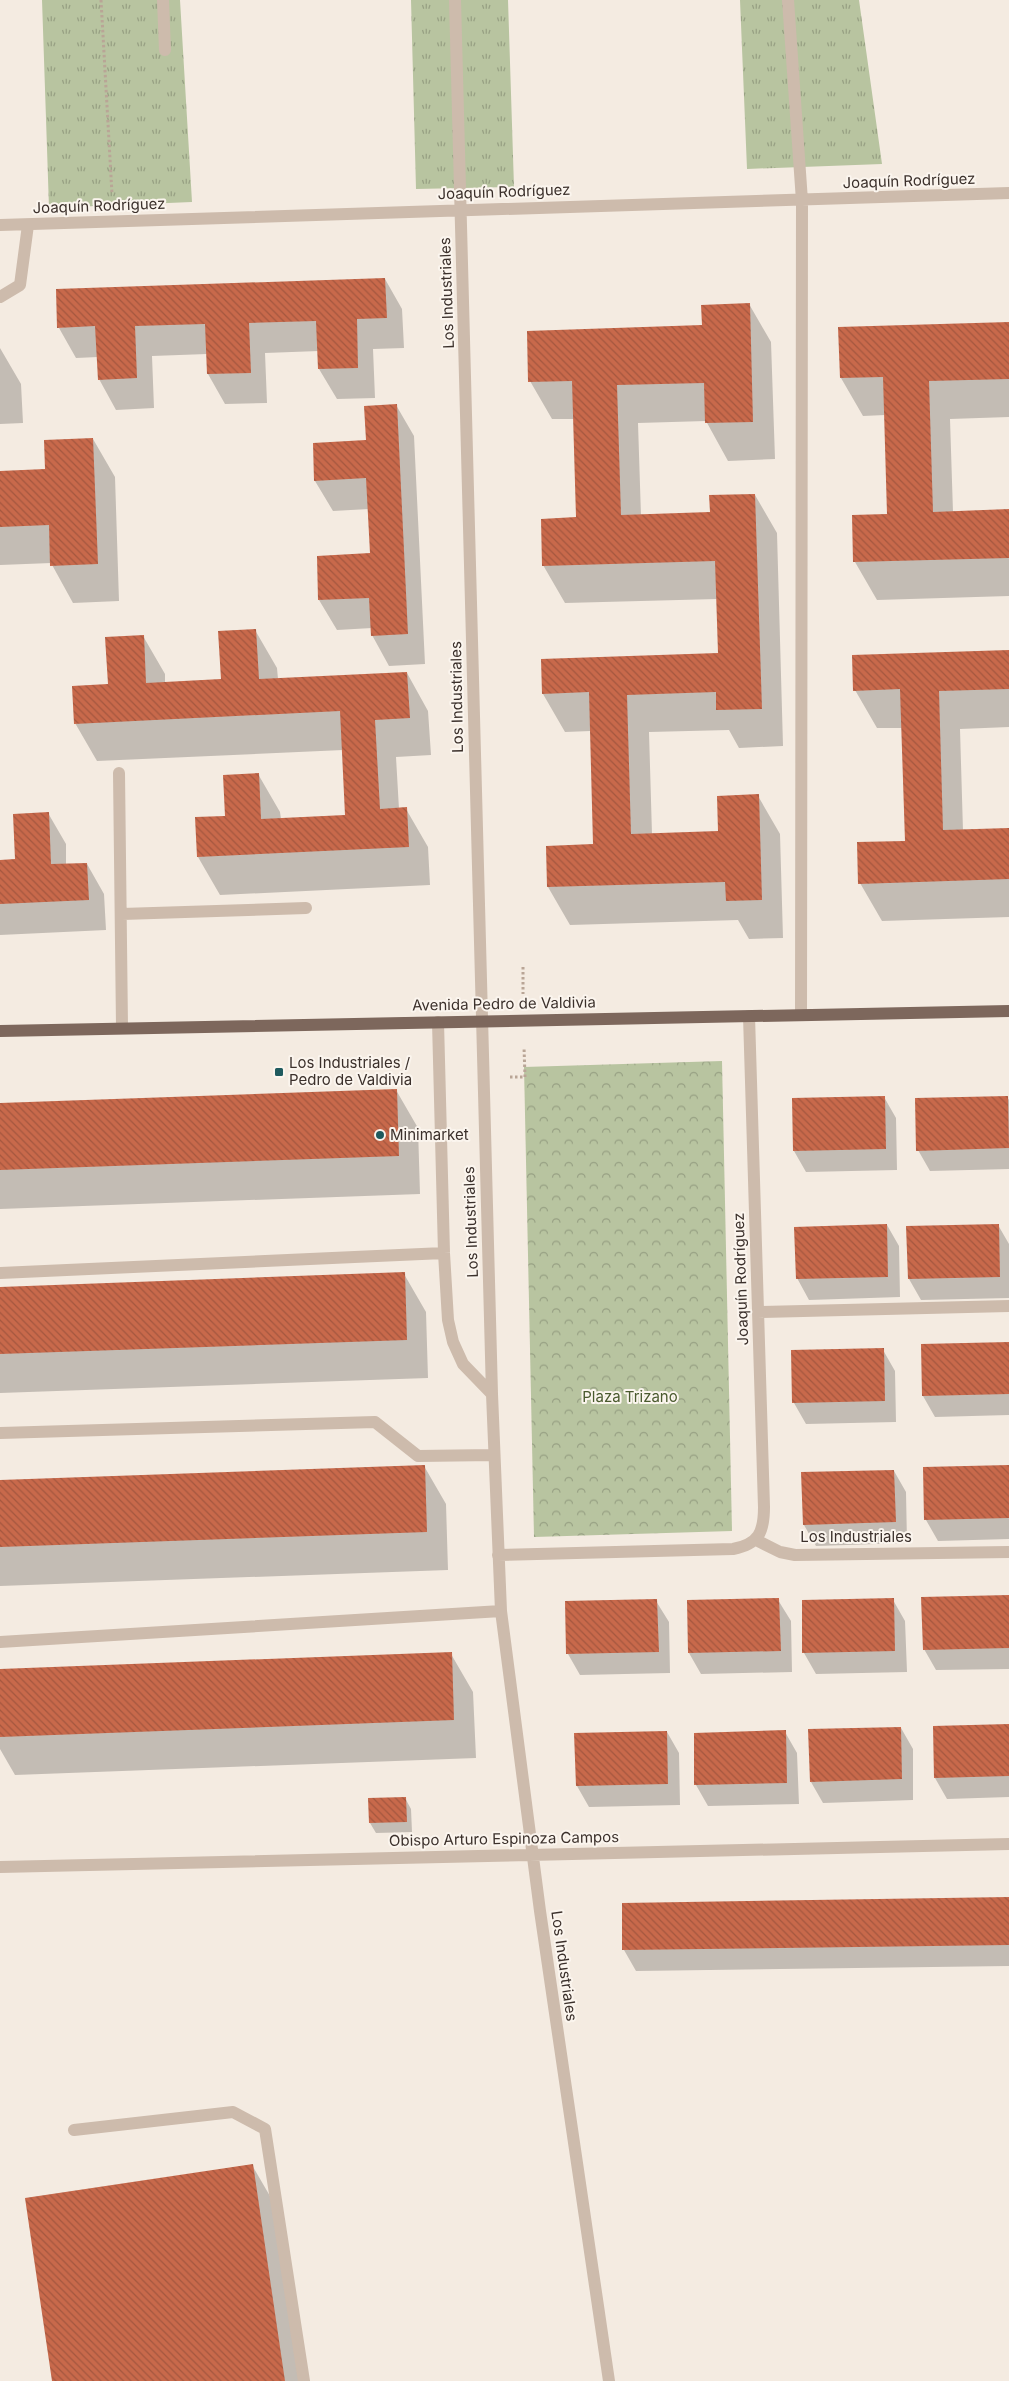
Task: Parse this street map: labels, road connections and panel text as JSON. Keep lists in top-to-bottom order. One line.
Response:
{"streets":{"main road":["Avenida Pedro de Valdivia"],"street":["Joaquín Rodríguez","Los Industriales","Obispo Arturo Espinoza Campos"]},"crossings":[["Joaquín Rodríguez","Los Industriales"],["Joaquín Rodríguez","Avenida Pedro de Valdivia"],["Los Industriales","Avenida Pedro de Valdivia"],["Los Industriales","Obispo Arturo Espinoza Campos"]],"parks":["Plaza Trizano"],"places":{"transit":["Los Industriales / Pedro de Valdivia"],"other":["Minimarket"]}}
